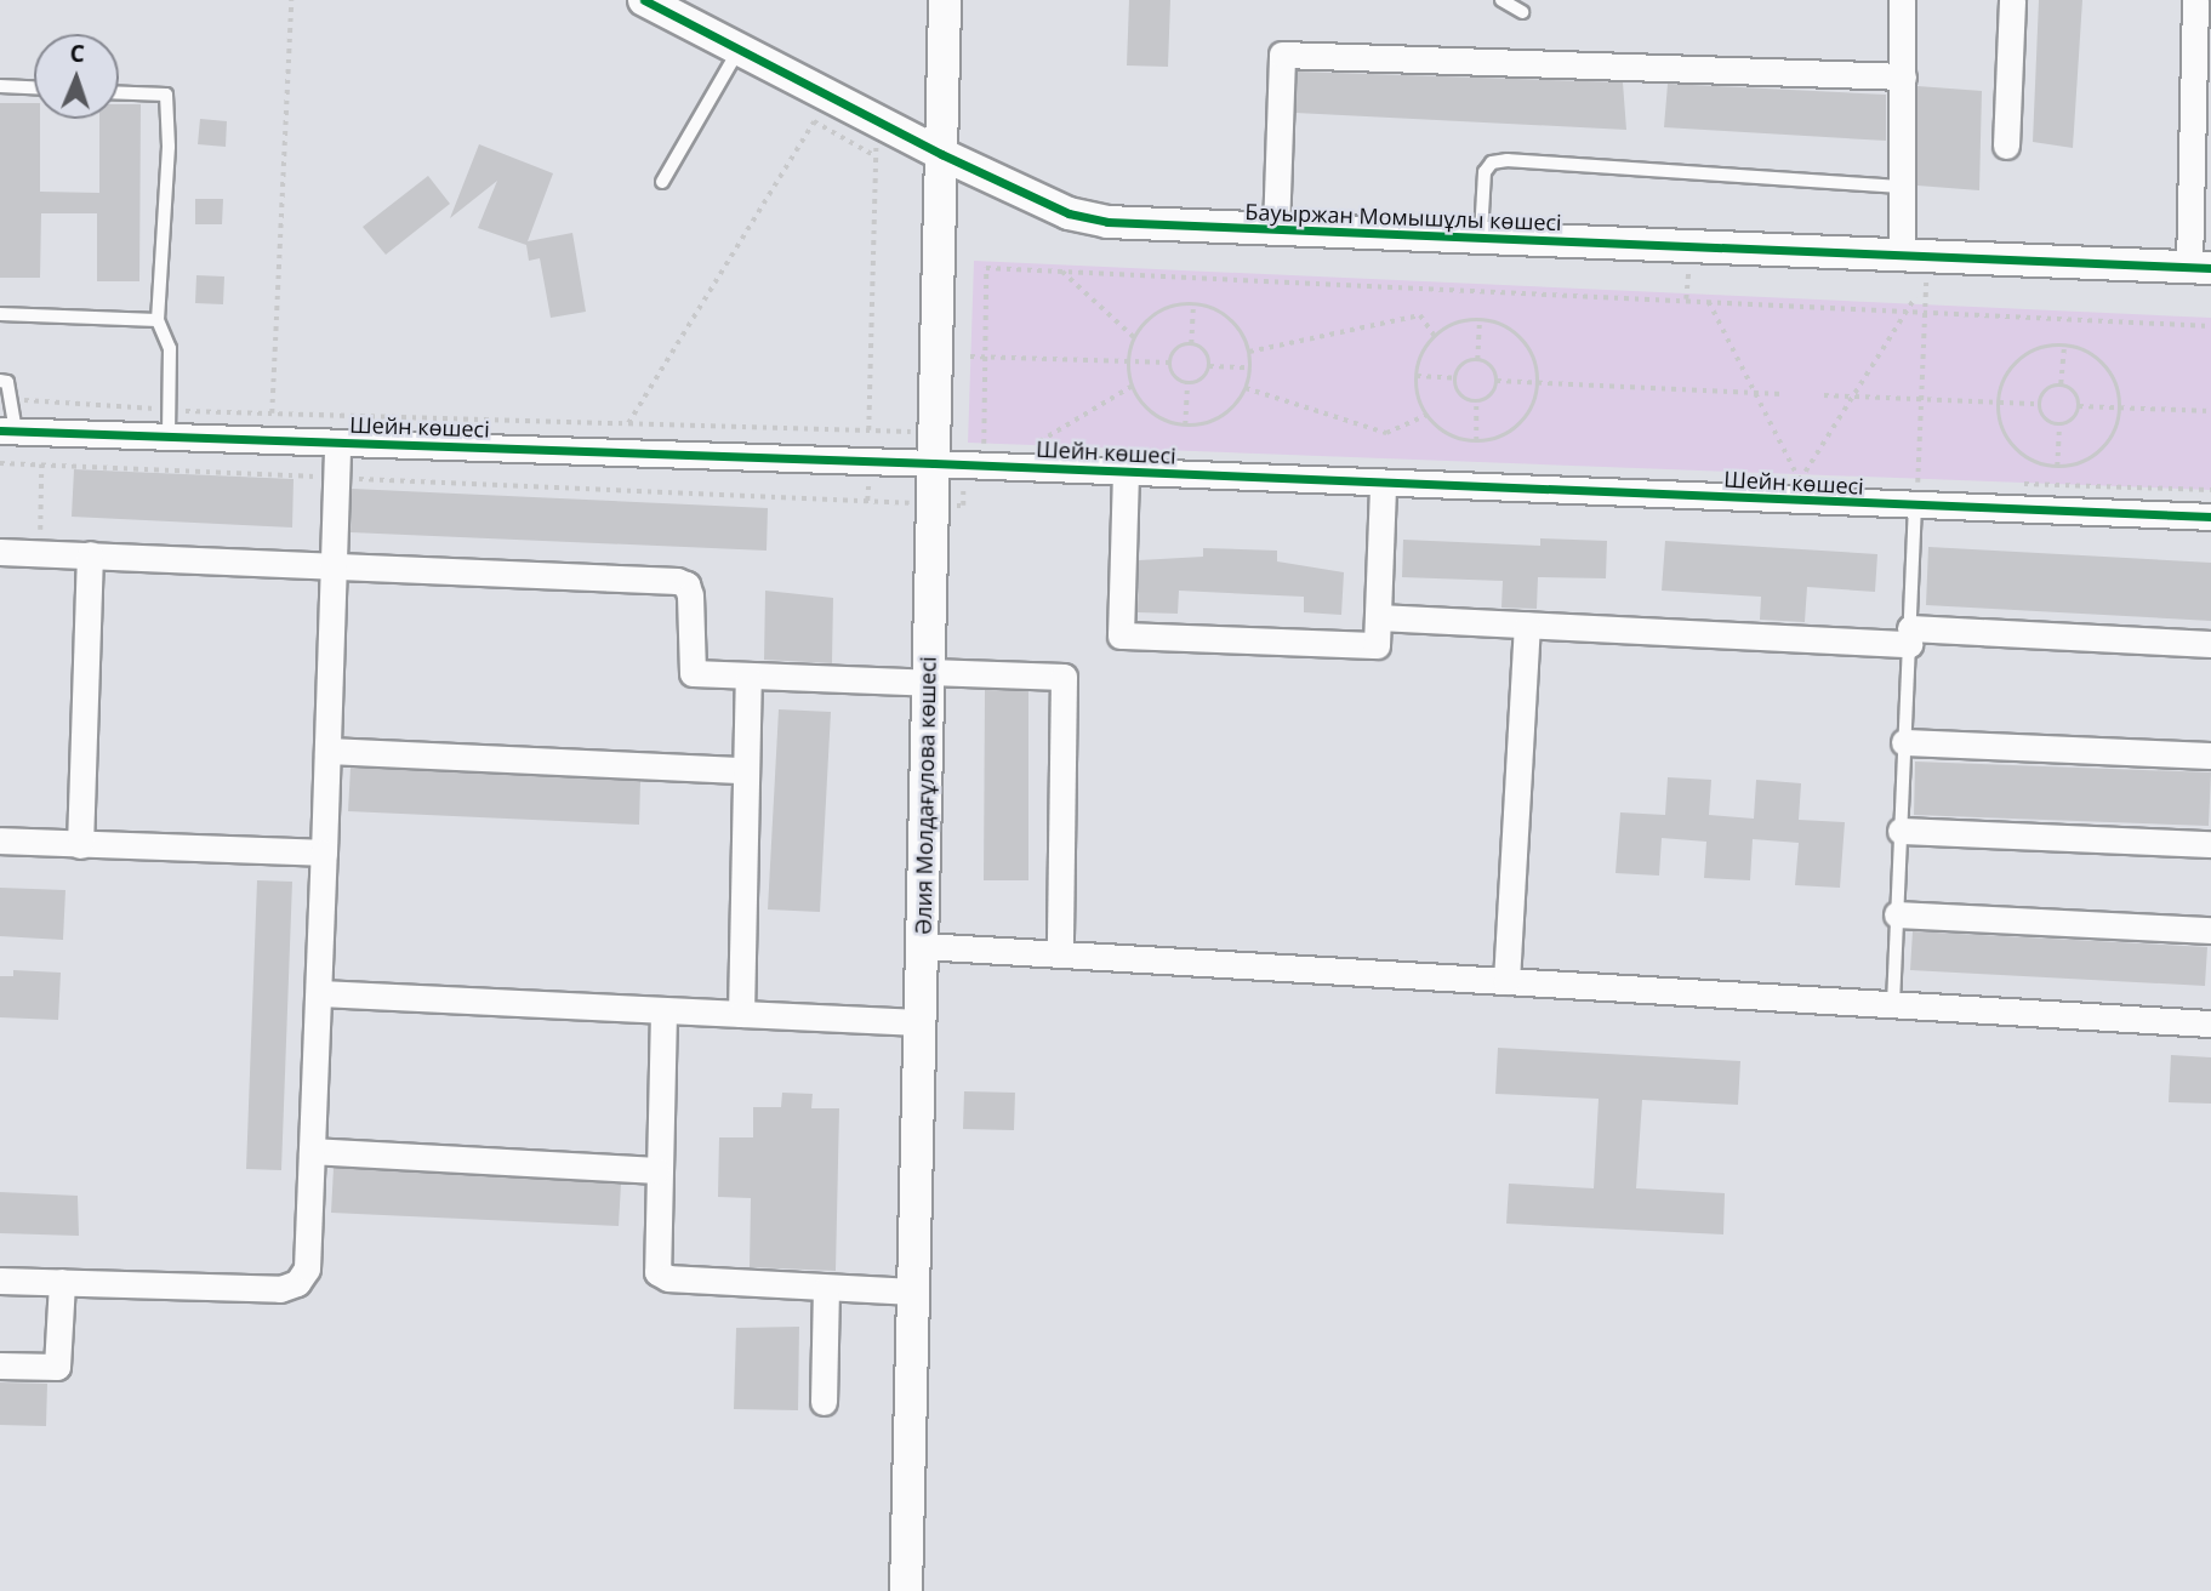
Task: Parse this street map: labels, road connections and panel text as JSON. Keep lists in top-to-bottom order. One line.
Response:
{"streets":{"street":["Бауыржан Момышұлы көшесі","Шейн көшесі","Әлия Молдағұлова көшесі"]},"crossings":[["Бауыржан Момышұлы көшесі","Әлия Молдағұлова көшесі"],["Шейн көшесі","Әлия Молдағұлова көшесі"]],"north":"top"}
